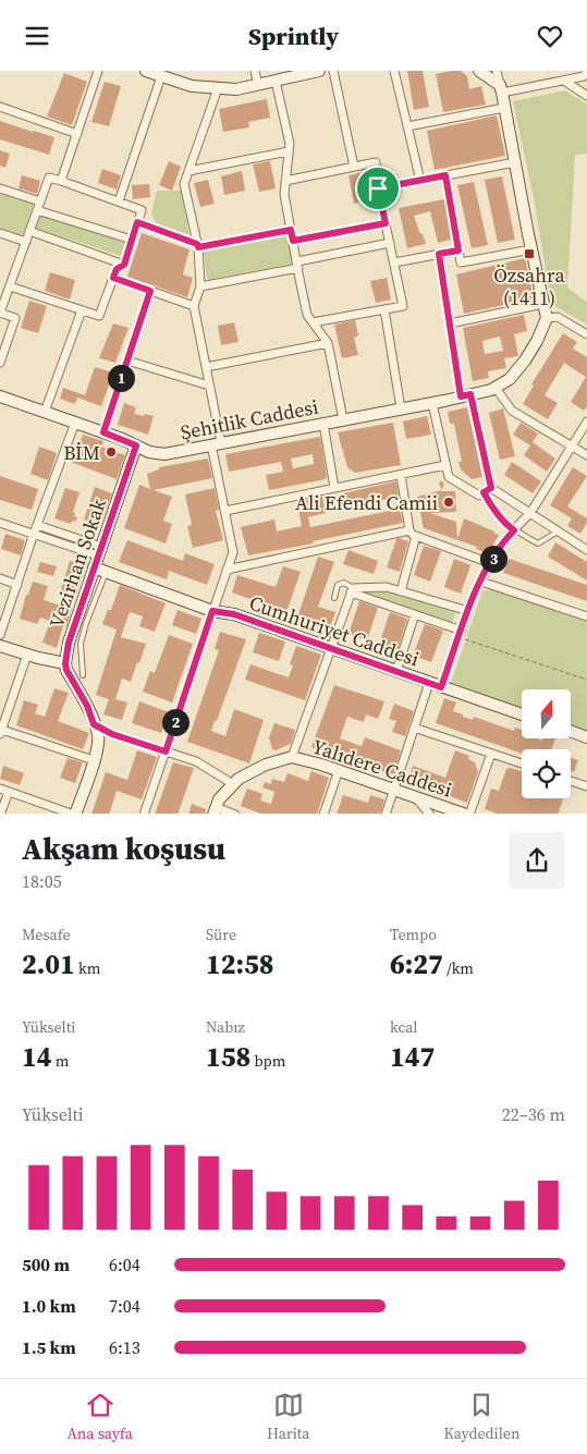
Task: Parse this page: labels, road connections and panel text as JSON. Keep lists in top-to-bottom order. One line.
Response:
{"streets":{"street":["Şehitlik Caddesi","Vezirhan Sokak","Cumhuriyet Caddesi","Yalıdere Caddesi"]},"crossings":[["Şehitlik Caddesi","Vezirhan Sokak"],["Vezirhan Sokak","Cumhuriyet Caddesi"]],"places":{"transit":["Özsahra (1411)"],"other":["BİM","Ali Efendi Camii"]},"north":"top","page":{"header":"Sprintly","pins":["1","3","2"],"heading":["Akşam koşusu","18:05"],"stats":[["Mesafe","2.01 km"],["Süre","12:58"],["Tempo","6:27 /km"],["Yükselti","14 m"],["Nabız","158 bpm"],["kcal","147"]],"chart":["Yükselti","22–36 m"],"list":[{"name":"500 m","note":"6:04"},{"name":"1.0 km","note":"7:04"},{"name":"1.5 km","note":"6:13"}],"tabs":["Ana sayfa","Harita","Kaydedilen"]}}
